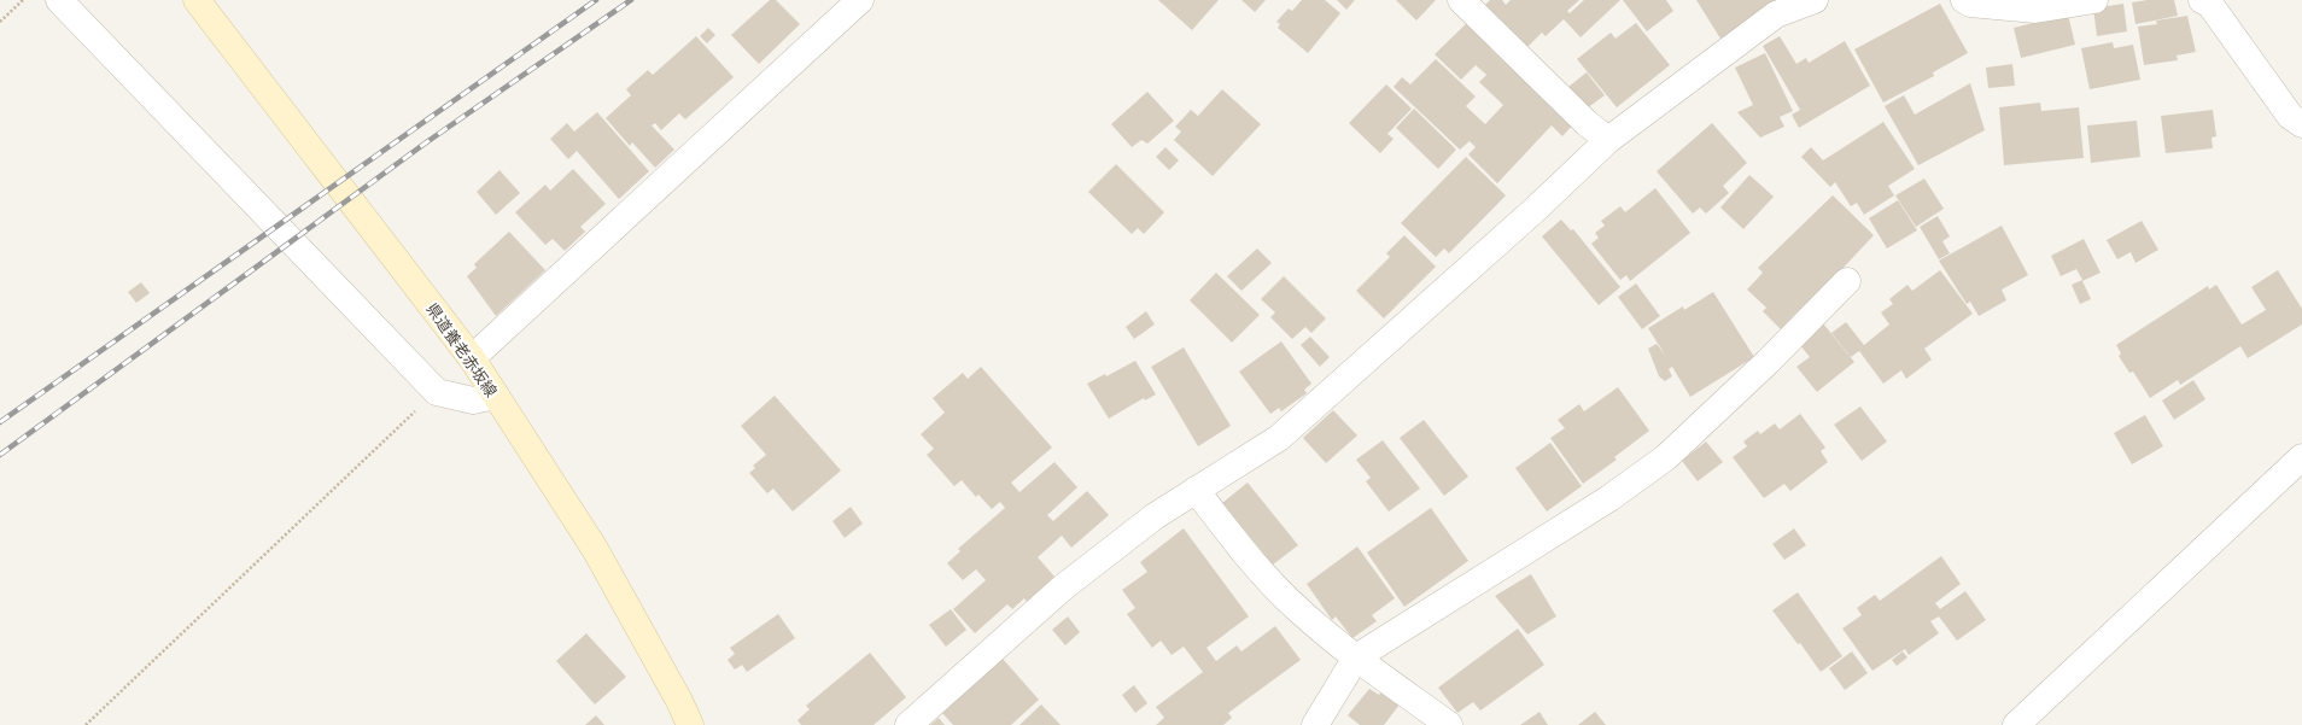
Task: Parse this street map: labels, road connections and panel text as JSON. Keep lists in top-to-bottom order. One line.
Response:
{"streets":{"main road":["県道養老赤坂線"]}}
